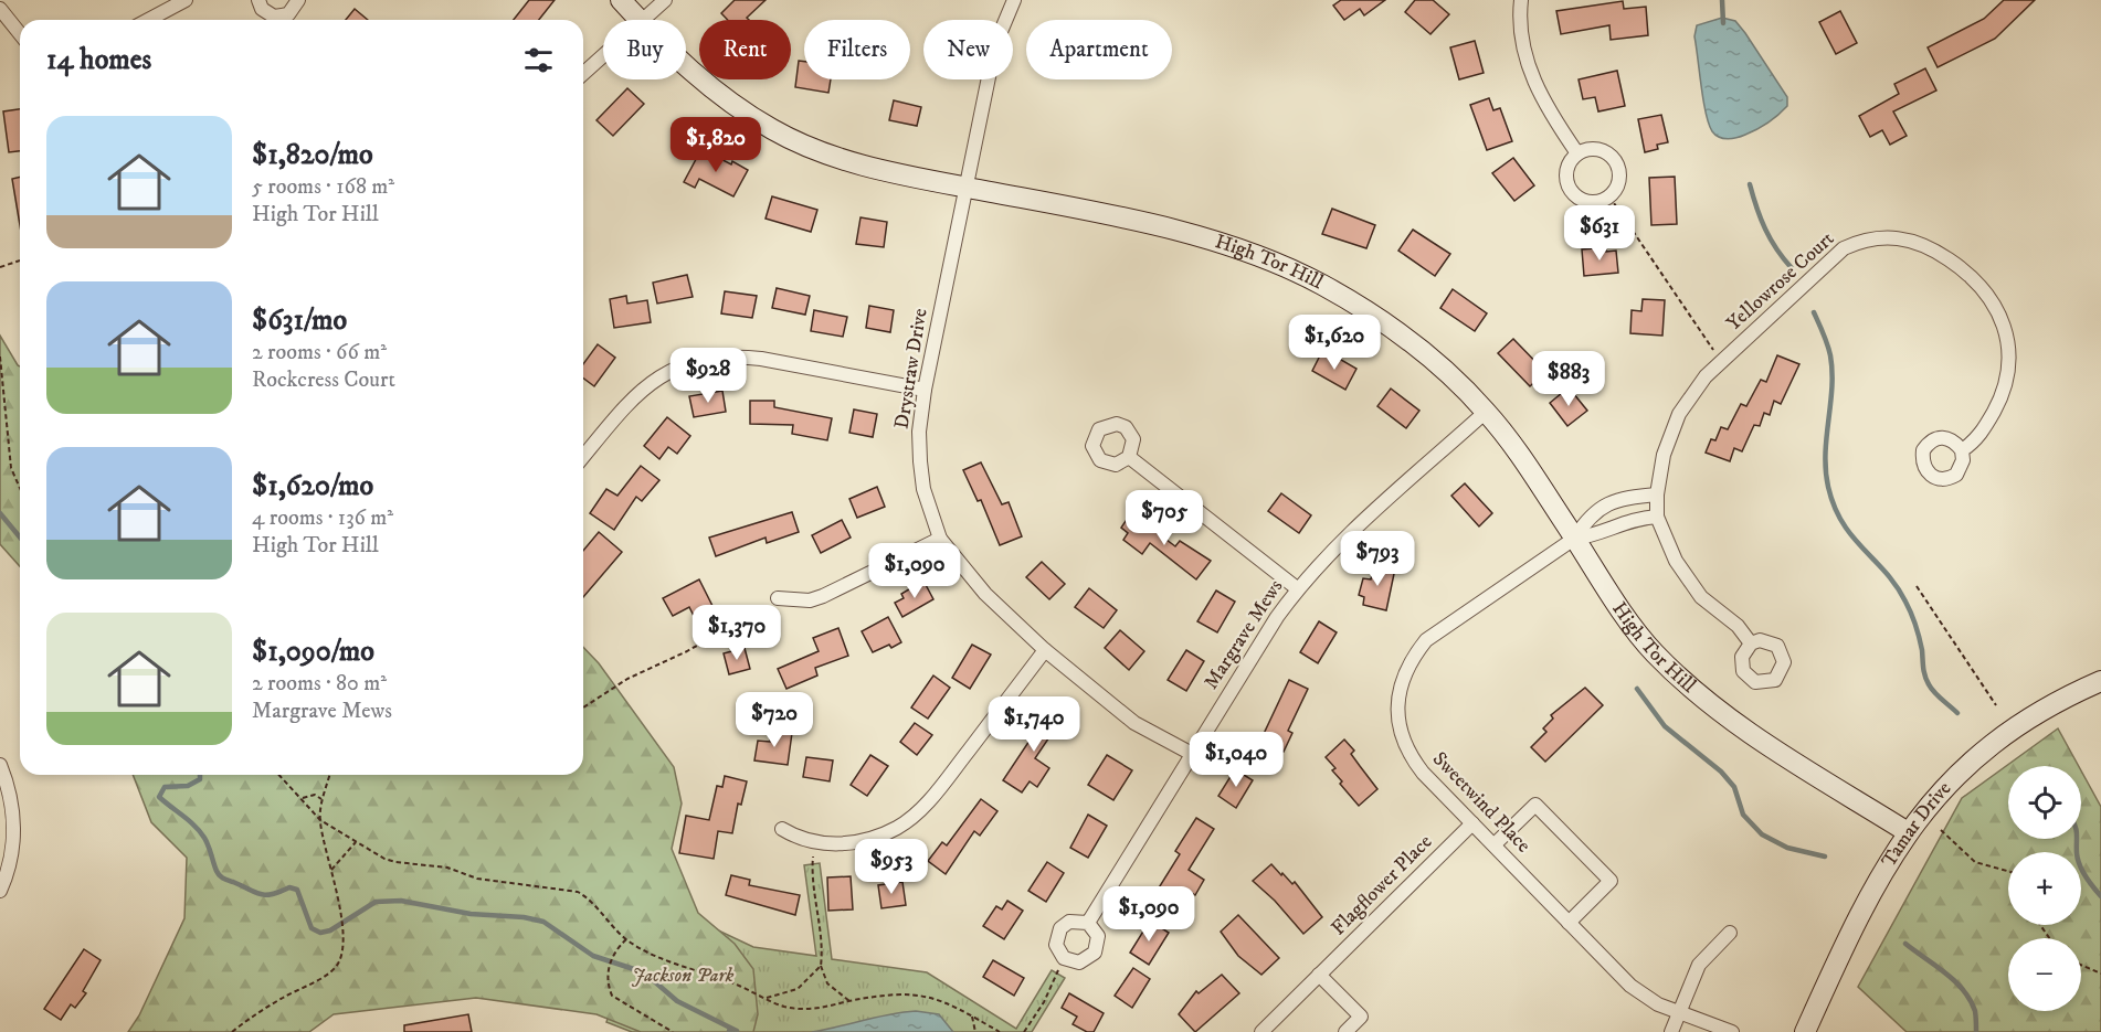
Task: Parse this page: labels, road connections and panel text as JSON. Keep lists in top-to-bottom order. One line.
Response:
{"streets":{"street":["High Tor Hill","Yellowrose Court","Drystraw Drive","Margrave Mews","Sweetwind Place","Tamar Drive","Flagflower Place"]},"crossings":[["High Tor Hill","Drystraw Drive"],["High Tor Hill","Margrave Mews"],["High Tor Hill","Sweetwind Place"],["High Tor Hill","Tamar Drive"],["Drystraw Drive","Margrave Mews"],["Sweetwind Place","Flagflower Place"]],"parks":["Jackson Park"],"page":{"chip":["Buy","Rent","Filters","New","Apartment"],"heading":"14 homes","list":[{"name":"$1,820/mo","note":"5 rooms · 168 m² · High Tor Hill"},{"name":"$631/mo","note":"2 rooms · 66 m² · Rockcress Court"},{"name":"$1,620/mo","note":"4 rooms · 136 m² · High Tor Hill"},{"name":"$1,090/mo","note":"2 rooms · 80 m² · Margrave Mews"}],"price":["$1,820","$631","$1,620","$928","$883","$705","$793","$1,090","$1,370","$720","$1,740","$1,040","$953","$1,090"],"map_buttons":["+","−"]}}
